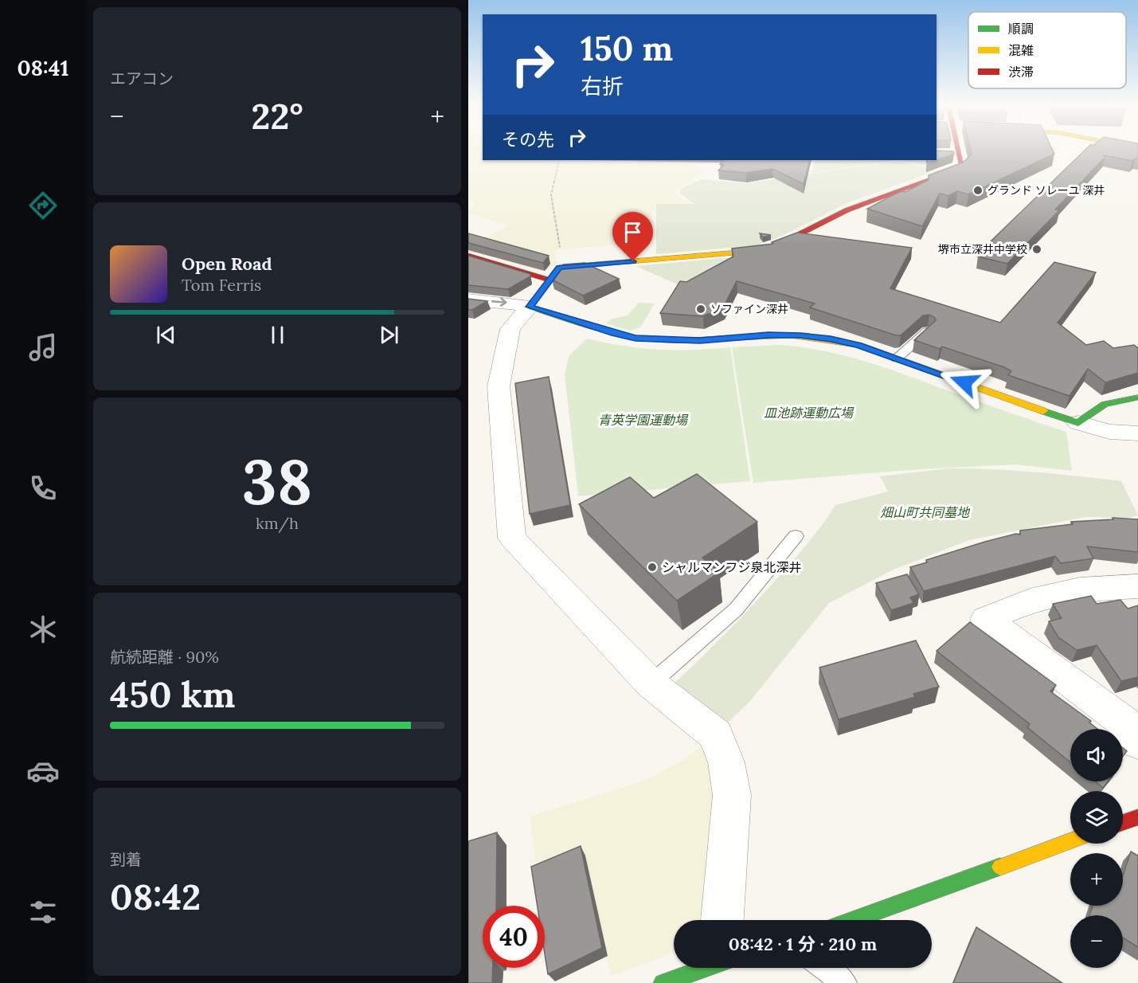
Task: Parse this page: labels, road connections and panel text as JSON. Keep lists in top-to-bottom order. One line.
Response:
{"parks":["皿池跡運動広場","青英学園運動場","畑山町共同墓地"],"places":["グランド ソレーユ 深井","堺市立深井中学校","ソファイン深井","シャルマンフジ泉北深井"],"legend":["順調","混雑","渋滞"],"page":{"tabs":"08:41","tile":["エアコン",["38","km/h"],["航続距離 · 90%","450 km"],["到着","08:42"]],"turn":["150 m","右折"],"heat":["−","22°","+"],"then":"その先","song":["Open Road","Tom Ferris"],"map_buttons":["+","−"],"limit":"40","trip":"08:42 · 1 分 · 210 m"}}
